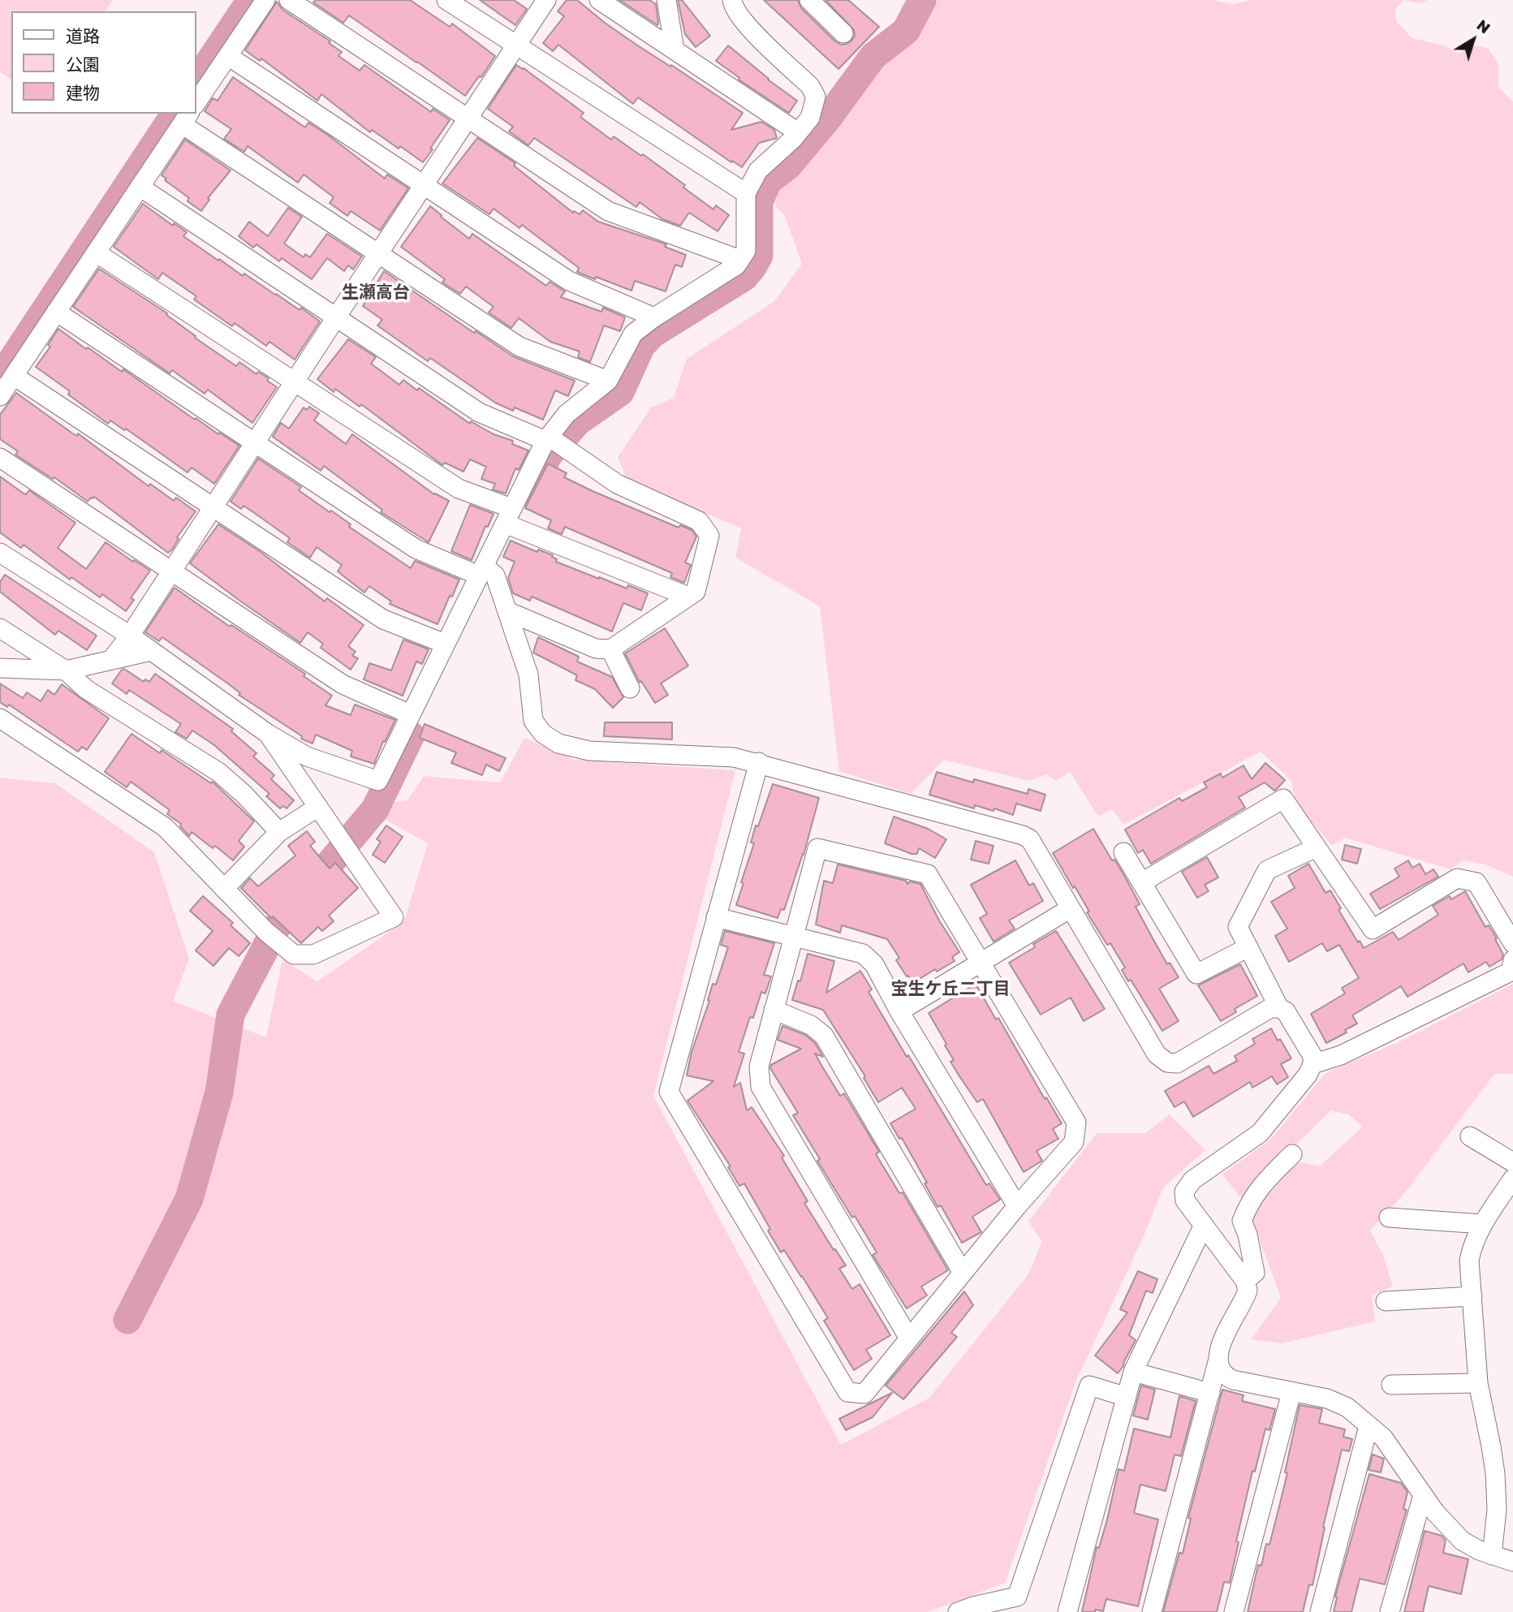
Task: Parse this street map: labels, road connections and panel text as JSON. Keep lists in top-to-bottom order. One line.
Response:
{"districts":["生瀬高台","宝生ケ丘二丁目"],"legend":["道路","公園","建物"],"north":"top right"}
